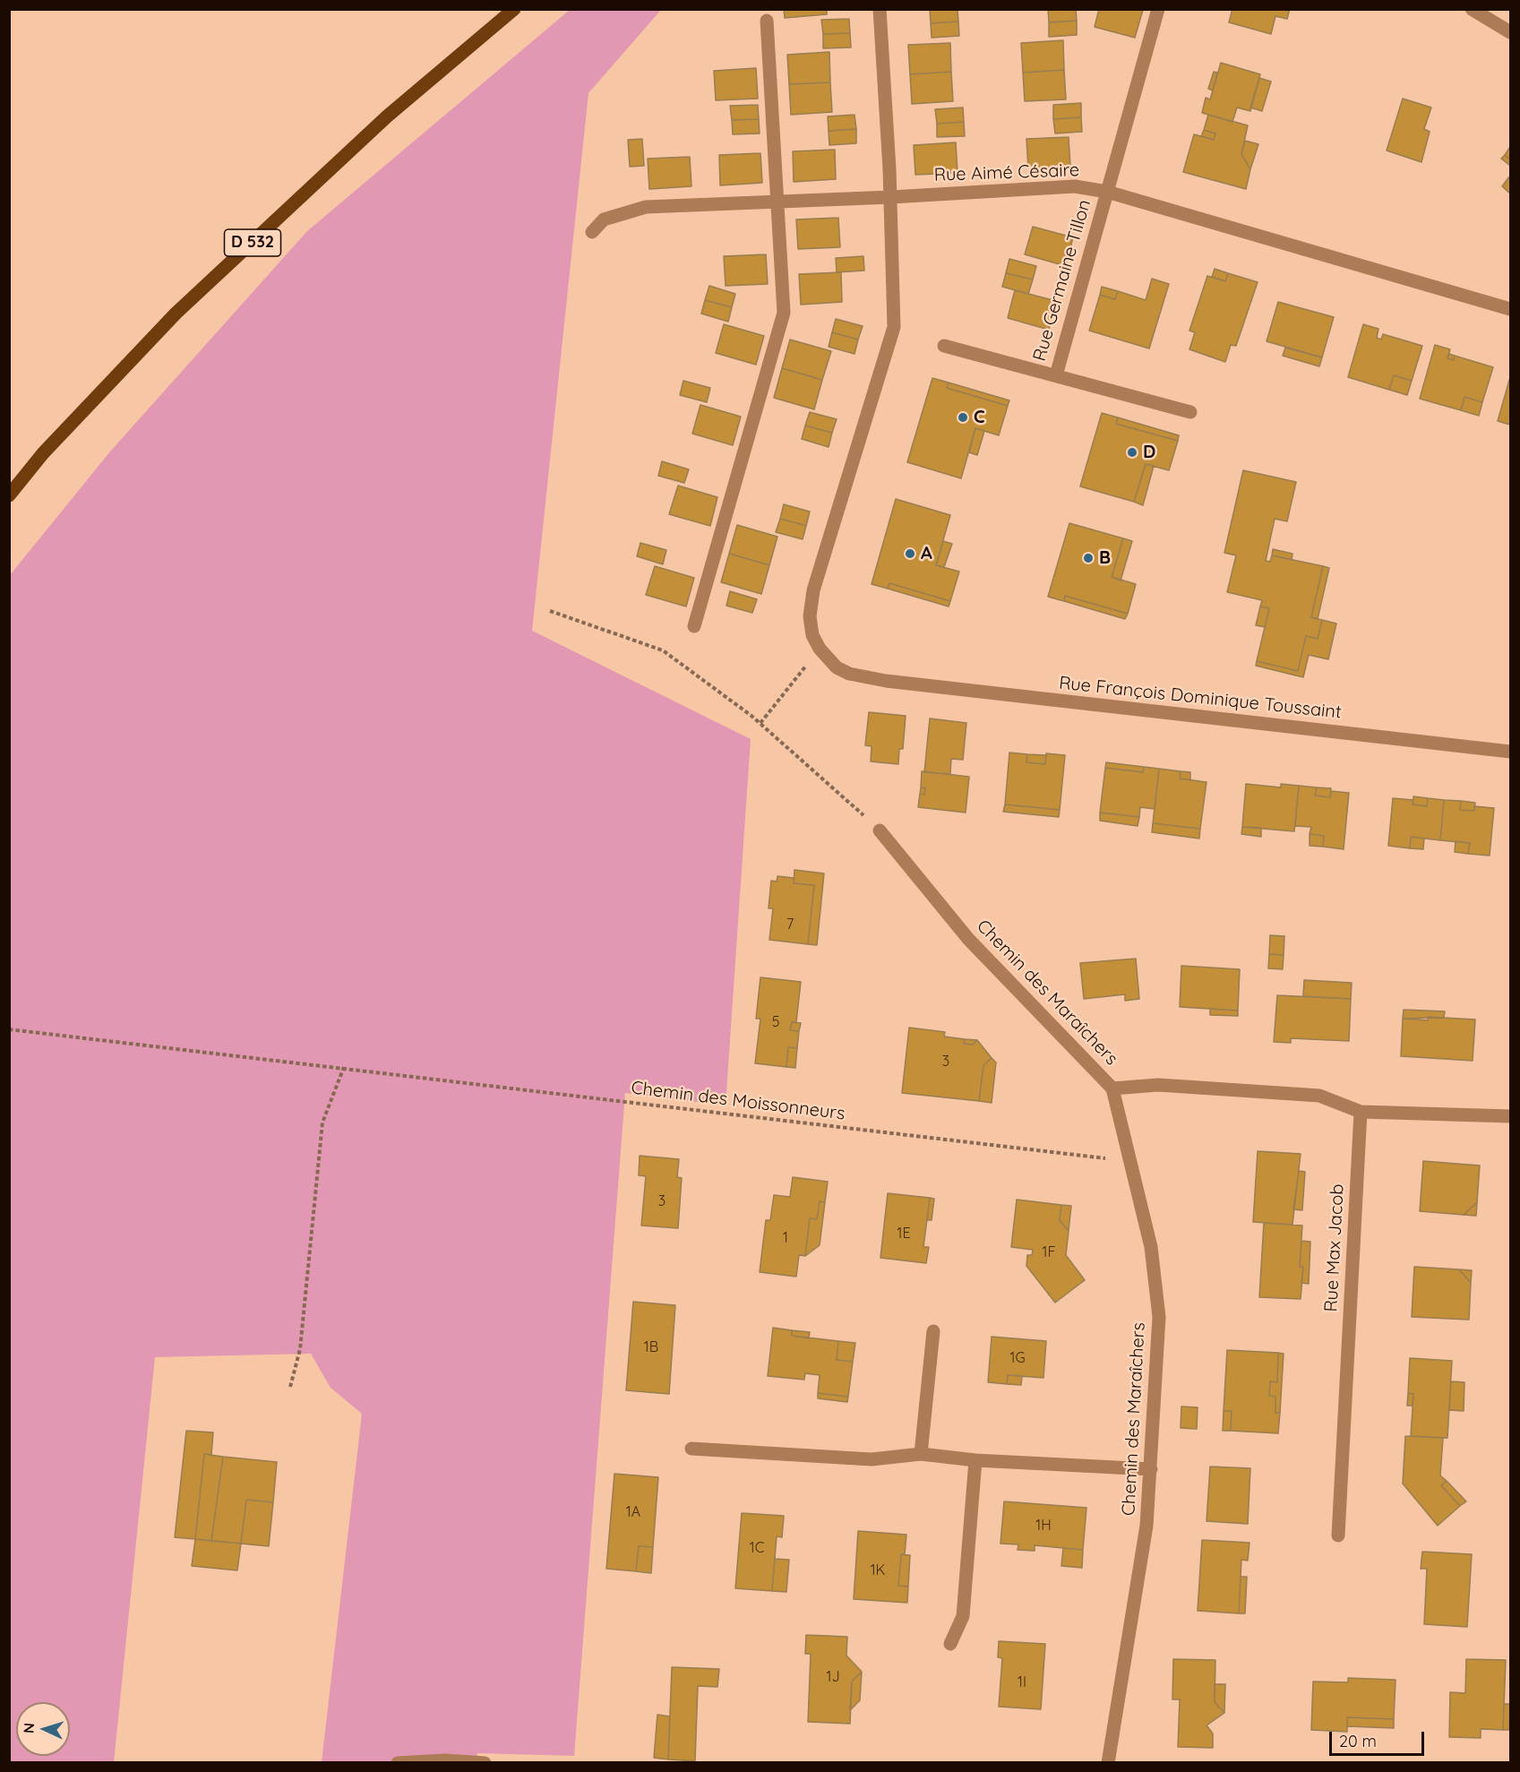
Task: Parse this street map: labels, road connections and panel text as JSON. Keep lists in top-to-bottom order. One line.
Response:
{"streets":{"main road":["D 532"],"street":["Rue Aimé Césaire","Rue Germaine Tillon","Rue François Dominique Toussaint","Chemin des Maraîchers","Rue Max Jacob"],"path":["Chemin des Moissonneurs"]},"crossings":[["Rue Aimé Césaire","Rue Germaine Tillon"],["Chemin des Maraîchers","Chemin des Moissonneurs"]],"places":["C","D","A","B"],"house_numbers":["7","5","3","3","1E","1","1F","1B","1G","1A","1H","1C","1K","1J","1I"],"scale_bar":"20 m","north":"left"}
